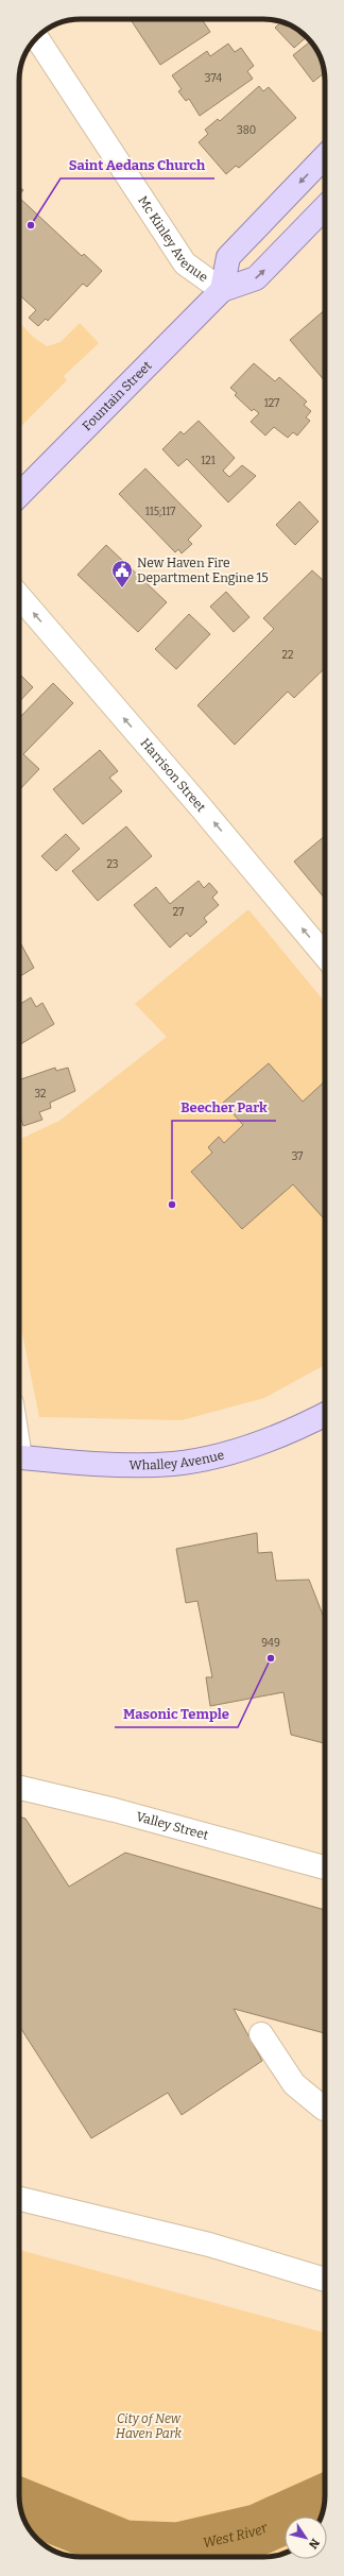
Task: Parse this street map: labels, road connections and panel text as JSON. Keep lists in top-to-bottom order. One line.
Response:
{"streets":{"main road":["Fountain Street","Whalley Avenue"],"street":["Mc Kinley Avenue","Harrison Street","Valley Street"]},"crossings":[["Mc Kinley Avenue","Fountain Street"]],"one_way":["Harrison Street"],"water":["West River"],"parks":["City of New Haven Park"],"places":{"other":["Saint Aedans Church","Beecher Park","Masonic Temple"],"public building":["New Haven Fire Department Engine 15"]},"house_numbers":["374","380","127","121","115;117","22","23","27","32","37","949"],"north":"bottom right"}
